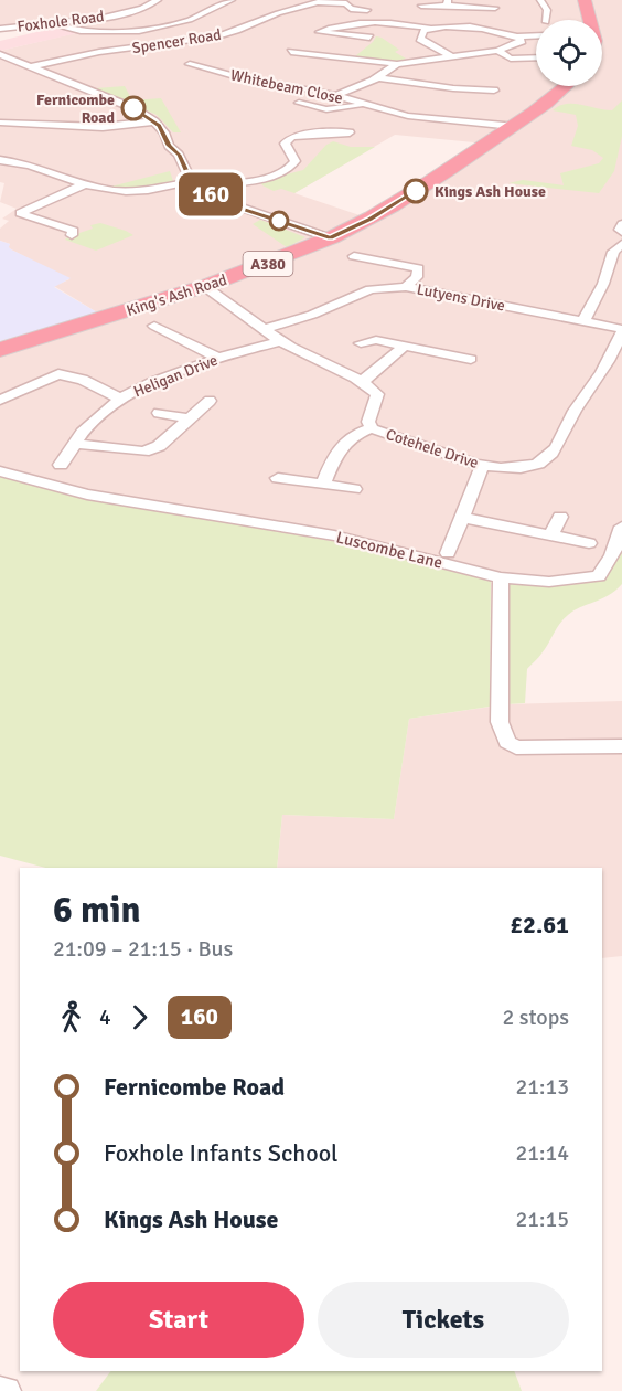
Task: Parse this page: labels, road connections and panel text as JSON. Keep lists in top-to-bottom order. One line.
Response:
{"streets":{"highway":["A380","King's Ash Road"],"street":["Foxhole Road","Spencer Road","Whitebeam Close","Lutyens Drive","Heligan Drive","Cotehele Drive","Luscombe Lane"]},"crossings":[["Foxhole Road","Spencer Road"],["Whitebeam Close","King's Ash Road"],["Lutyens Drive","Cotehele Drive"]],"places":["Fernicombe Road","Kings Ash House"],"lines":["bus line 160"],"page":{"on_map":"160","heading":["6 min","21:09 – 21:15 · Bus","£2.61"],"legs":["4","160","2 stops"],"list":[{"name":"Fernicombe Road","value":"21:13"},{"name":"Foxhole Infants School","value":"21:14"},{"name":"Kings Ash House","value":"21:15"}],"buttons":["Start","Tickets"]}}
